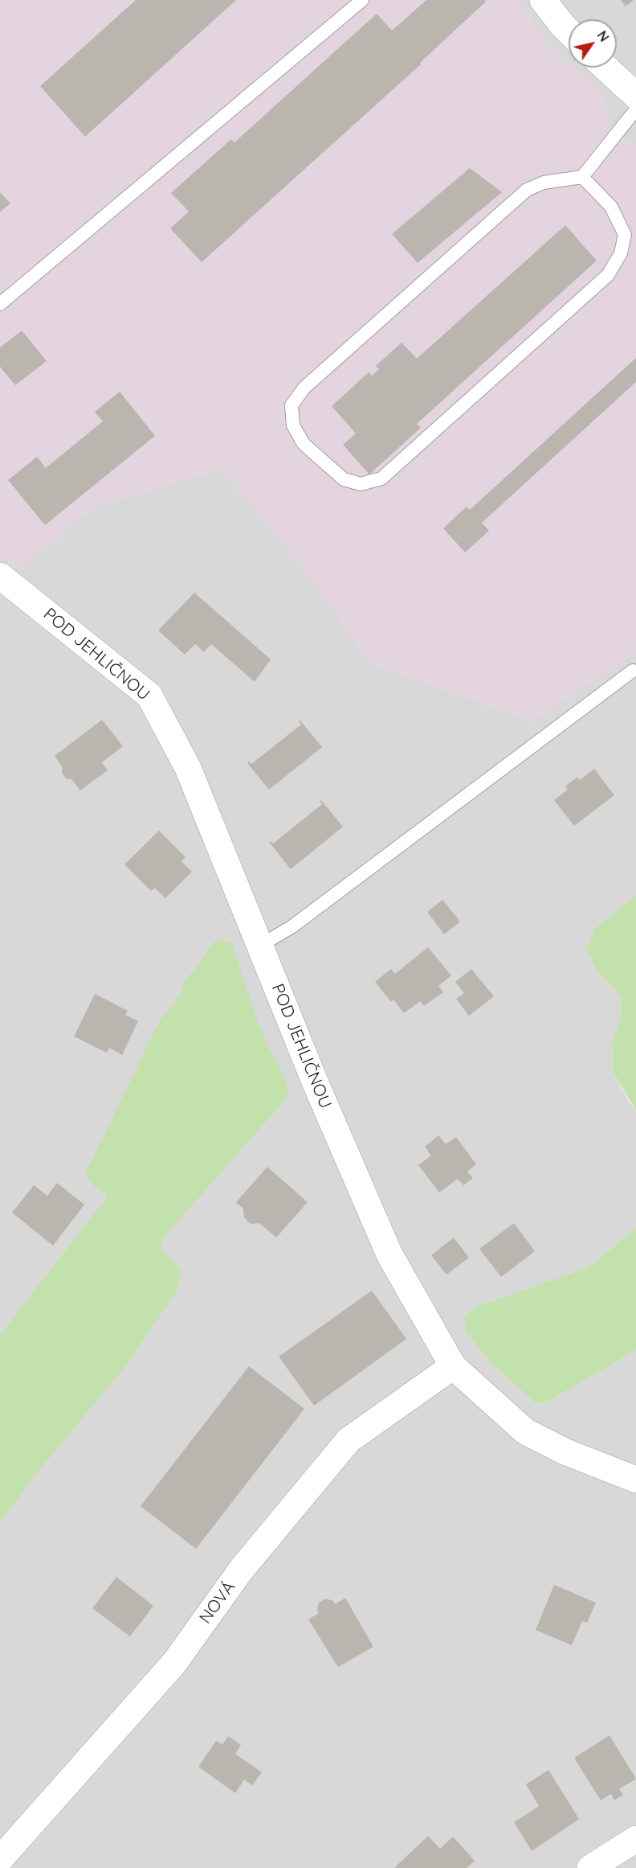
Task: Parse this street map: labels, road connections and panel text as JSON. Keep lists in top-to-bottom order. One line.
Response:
{"streets":{"street":["POD JEHLIČNOU","NOVÁ"]},"crossings":[["POD JEHLIČNOU","NOVÁ"]],"north":"top right"}
